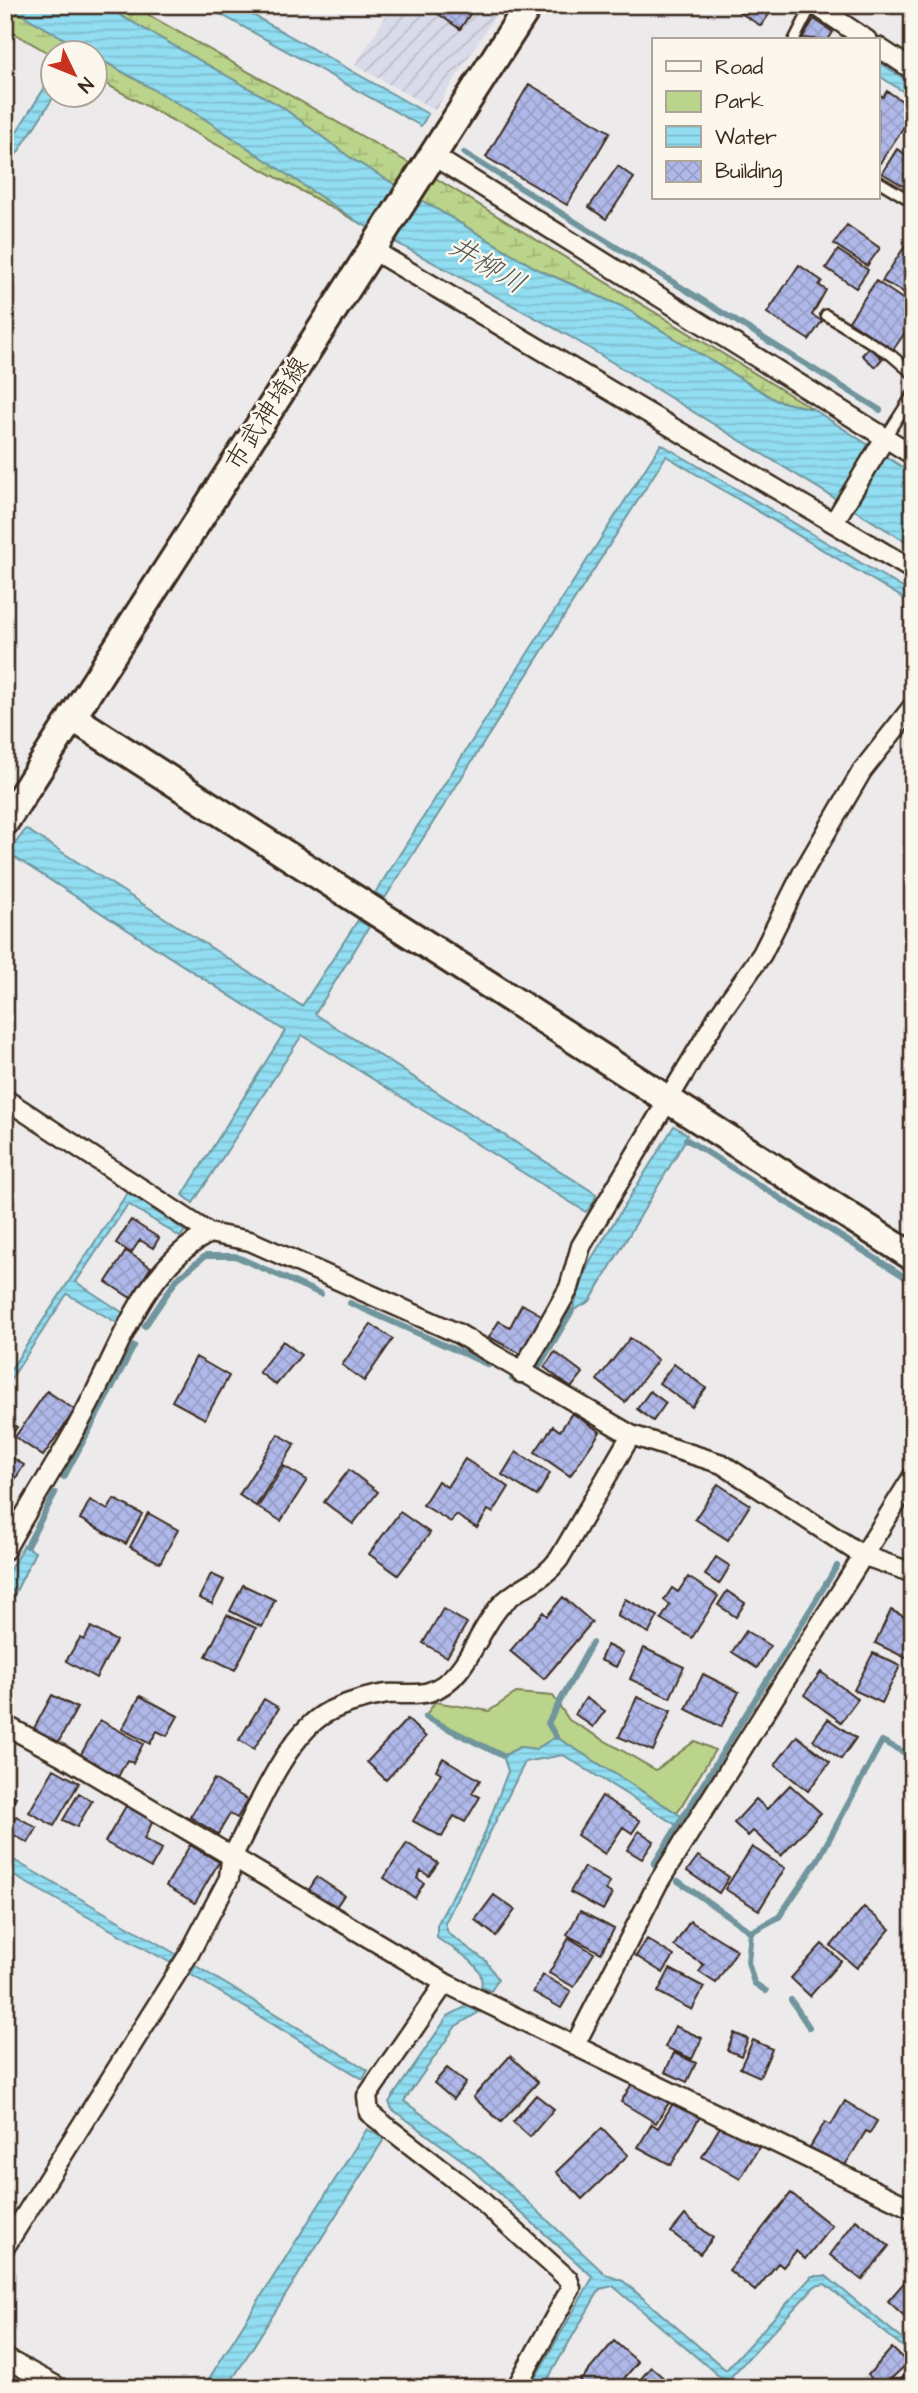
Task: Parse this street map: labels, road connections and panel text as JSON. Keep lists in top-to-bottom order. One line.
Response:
{"streets":{"street":["市武神埼線"]},"water":["井柳川"],"legend":["Road","Park","Water","Building"],"north":"bottom right"}
